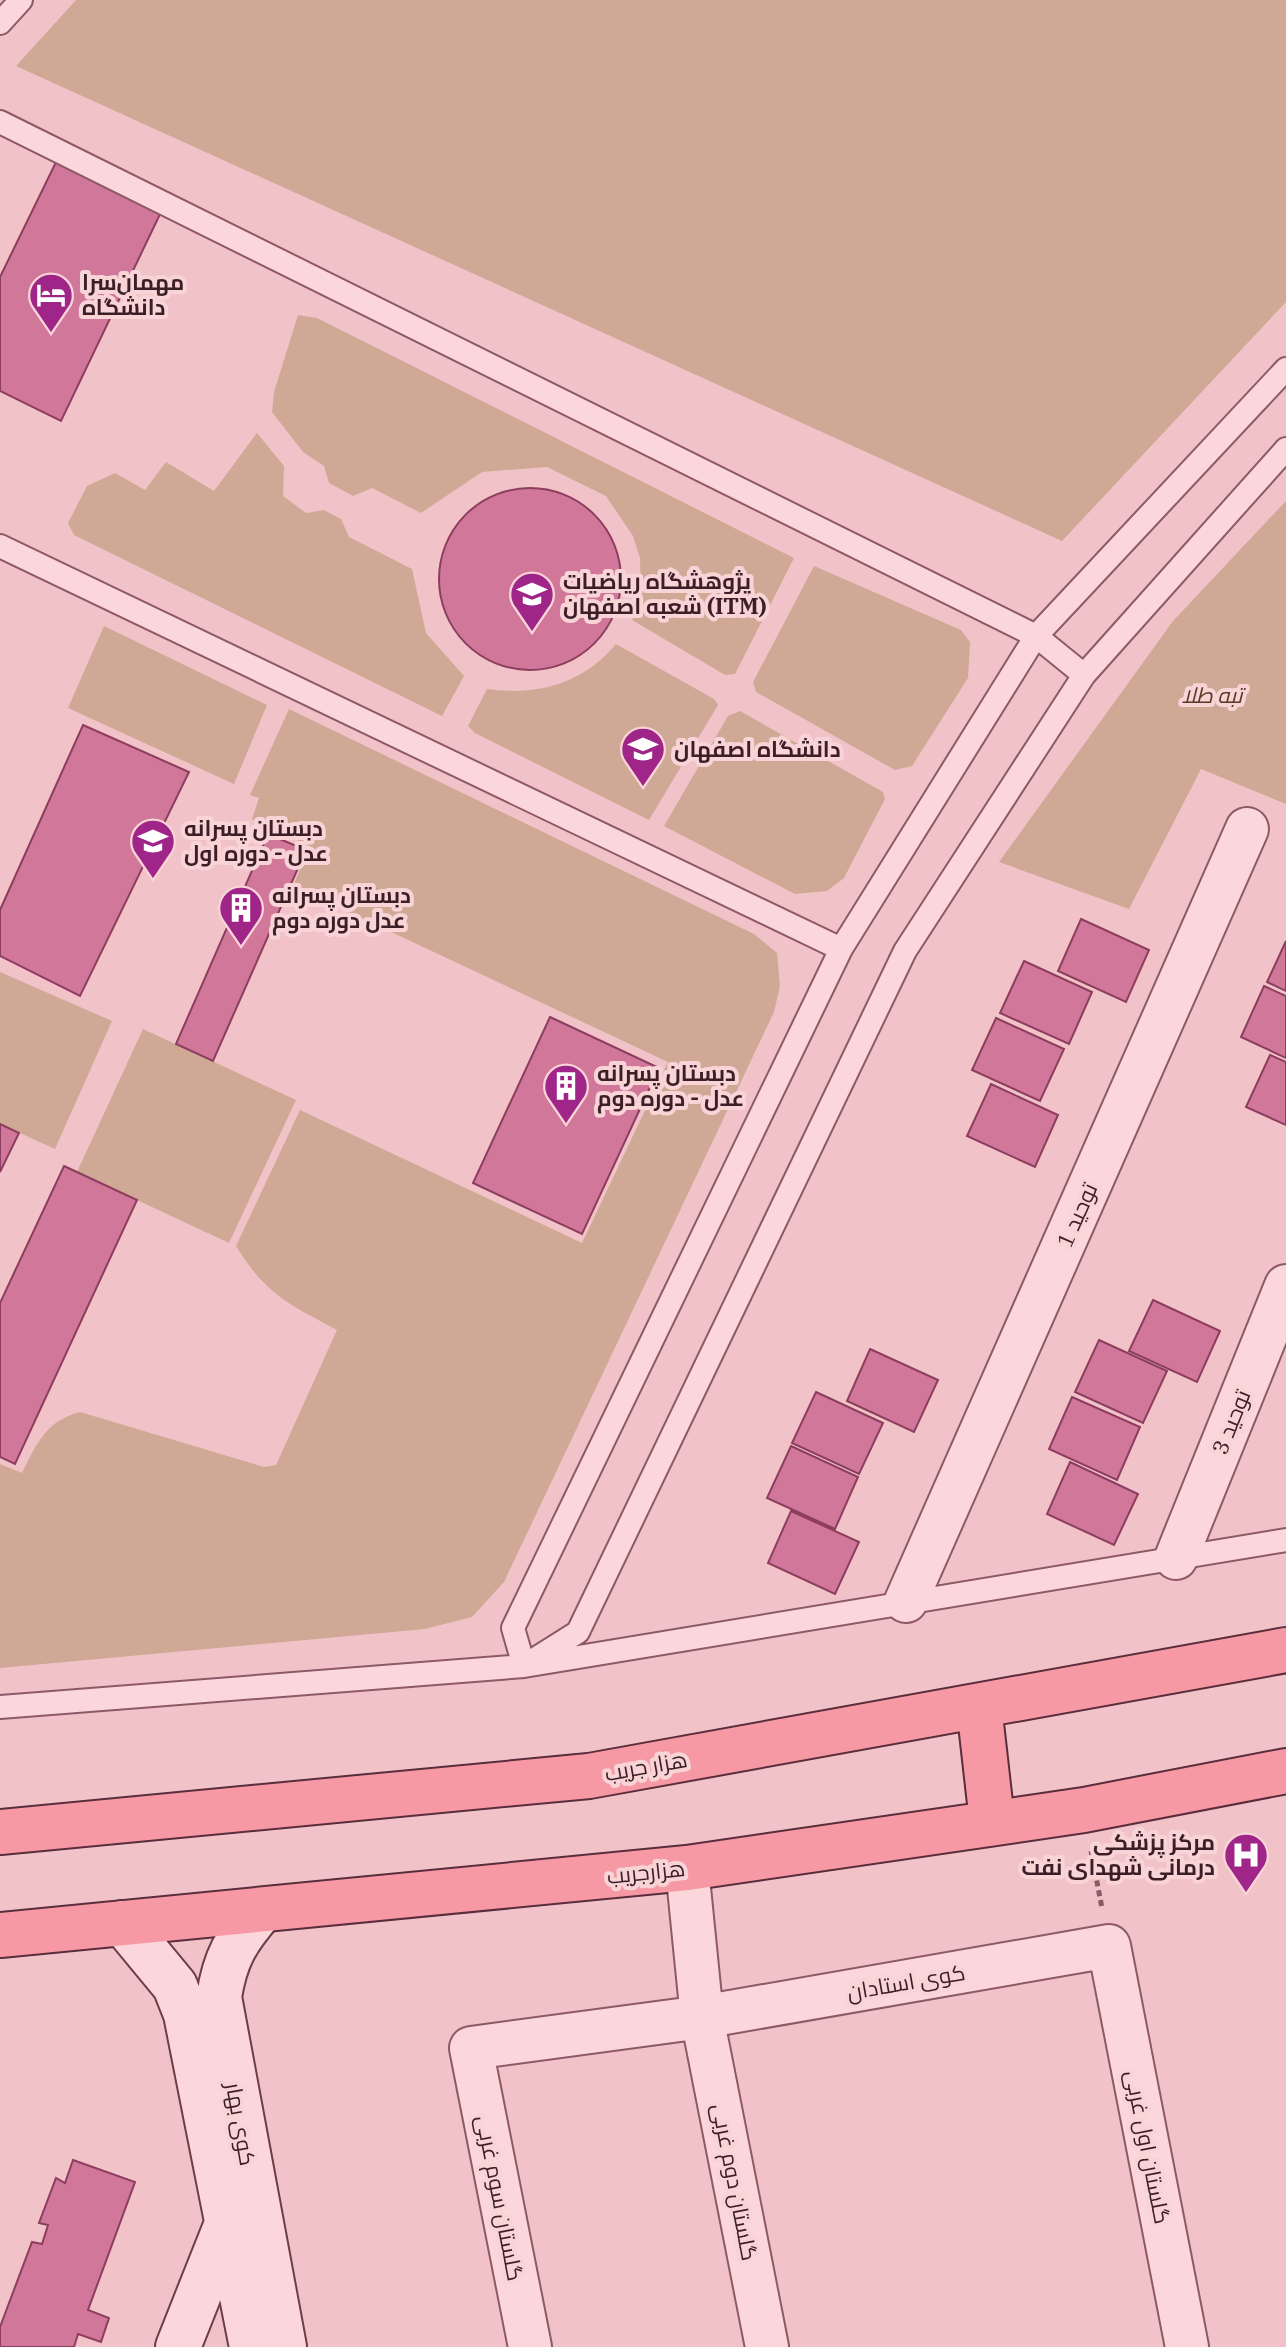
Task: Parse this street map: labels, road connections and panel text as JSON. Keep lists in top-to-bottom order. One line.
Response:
{"streets":{"main road":["هزار جریب","هزارجریب"],"street":["توحید 1","توحید 3","کوی استادان","کوی بهار","گلستان اول غربی","گلستان دوم غربی","گلستان سوم غربی"]},"crossings":[["هزارجریب","کوی بهار"],["کوی استادان","گلستان اول غربی"],["کوی استادان","گلستان دوم غربی"],["کوی استادان","گلستان سوم غربی"]],"parks":["تبه طلا"],"places":{"hotel":["مهمان‌سرا دانشگاه"],"school or university":["پژوهشگاه رياضيات شعبه اصفهان (ITM)","دانشگاه اصفهان","دبستان پسرانه عدل - دوره اول"],"building":["دبستان پسرانه عدل دوره دوم","دبستان پسرانه عدل - دوره دوم"],"hospital":["مرکز پزشکی درمانی شهدای نفت"]}}
